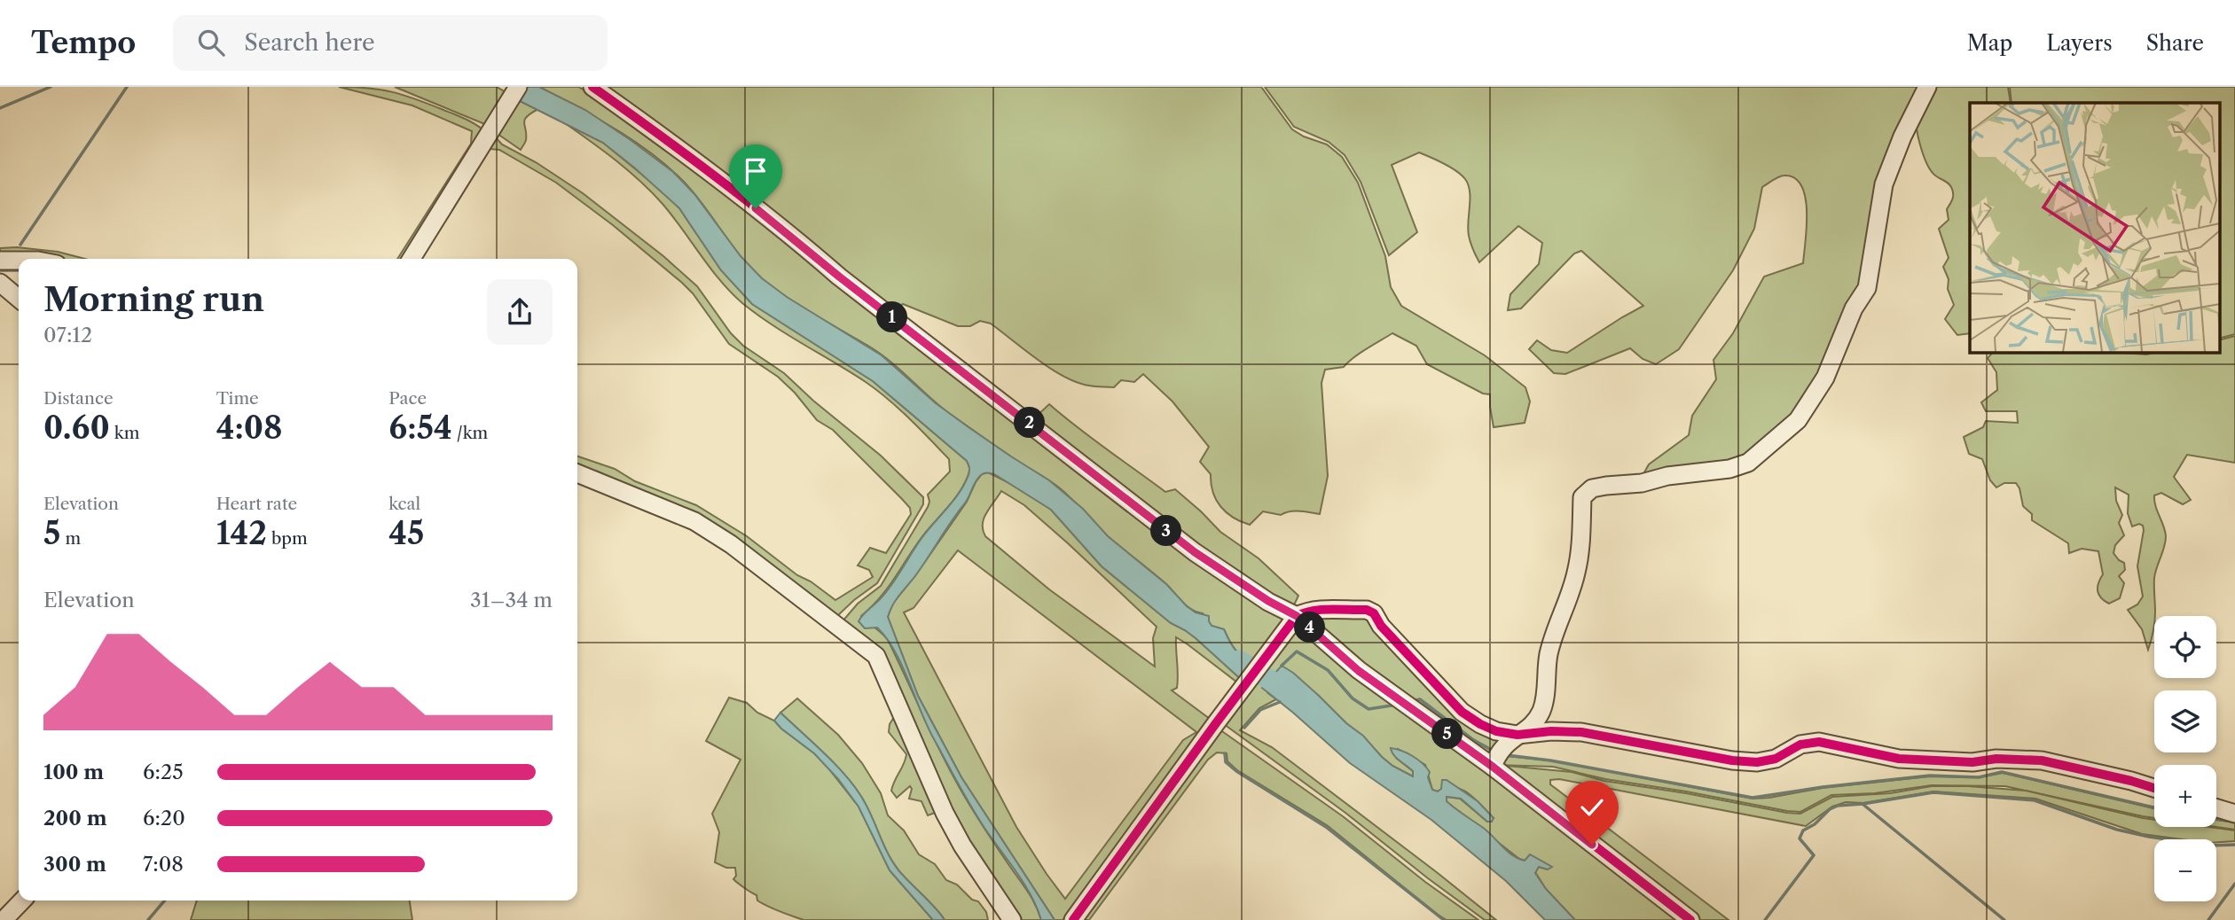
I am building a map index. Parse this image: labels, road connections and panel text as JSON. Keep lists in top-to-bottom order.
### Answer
{
  "page": {
    "header": "Tempo",
    "search": "Search here",
    "nav": ["Map", "Layers", "Share"],
    "heading": ["Morning run", "07:12"],
    "pins": [
      "1",
      "2",
      "3",
      "4",
      "5"
    ],
    "stats": [
      ["Distance", "0.60 km"],
      ["Time", "4:08"],
      ["Pace", "6:54 /km"],
      ["Elevation", "5 m"],
      ["Heart rate", "142 bpm"],
      ["kcal", "45"]
    ],
    "chart": ["Elevation", "31–34 m"],
    "map_buttons": ["+", "−"],
    "list": [
      {
        "name": "100 m",
        "note": "6:25"
      },
      {
        "name": "200 m",
        "note": "6:20"
      },
      {
        "name": "300 m",
        "note": "7:08"
      }
    ]
  }
}
